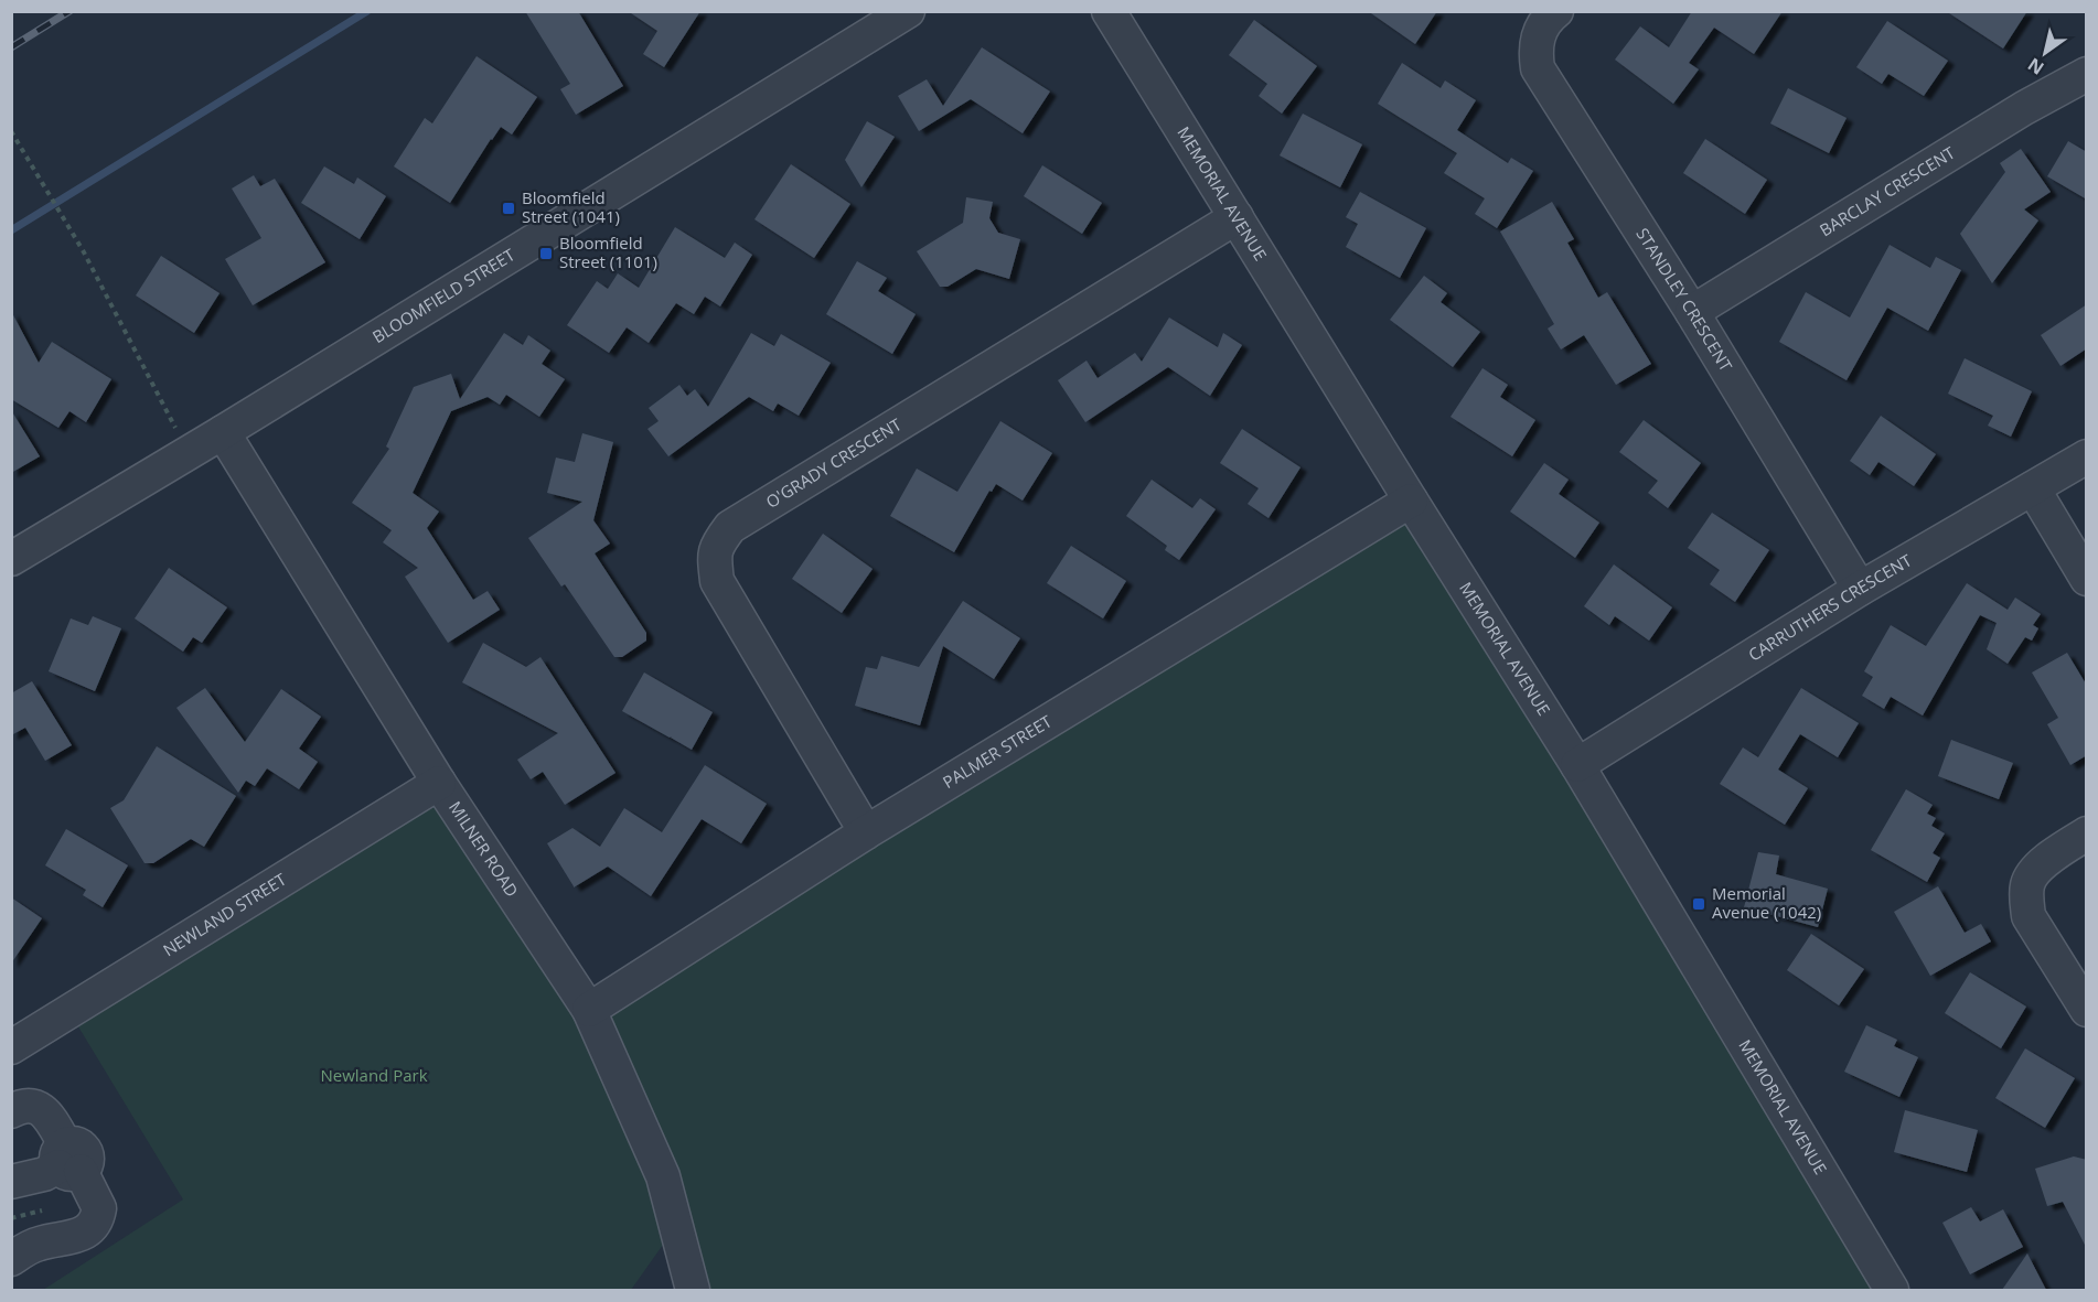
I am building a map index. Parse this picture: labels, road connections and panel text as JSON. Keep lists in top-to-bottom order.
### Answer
{
  "streets": {
    "street": [
      "BARCLAY CRESCENT",
      "MEMORIAL AVENUE",
      "BLOOMFIELD STREET",
      "STANDLEY CRESCENT",
      "O'GRADY CRESCENT",
      "CARRUTHERS CRESCENT",
      "PALMER STREET",
      "MILNER ROAD",
      "NEWLAND STREET"
    ]
  },
  "crossings": [
    ["BARCLAY CRESCENT", "STANDLEY CRESCENT"],
    ["MEMORIAL AVENUE", "O'GRADY CRESCENT"],
    ["MEMORIAL AVENUE", "CARRUTHERS CRESCENT"],
    ["MEMORIAL AVENUE", "PALMER STREET"],
    ["BLOOMFIELD STREET", "MILNER ROAD"],
    ["STANDLEY CRESCENT", "CARRUTHERS CRESCENT"],
    ["O'GRADY CRESCENT", "PALMER STREET"],
    ["PALMER STREET", "MILNER ROAD"],
    ["MILNER ROAD", "NEWLAND STREET"]
  ],
  "parks": ["Newland Park"],
  "places": {
    "transit": ["Bloomfield Street (1041)", "Bloomfield Street (1101)", "Memorial Avenue (1042)"]
  },
  "north": "bottom left"
}
